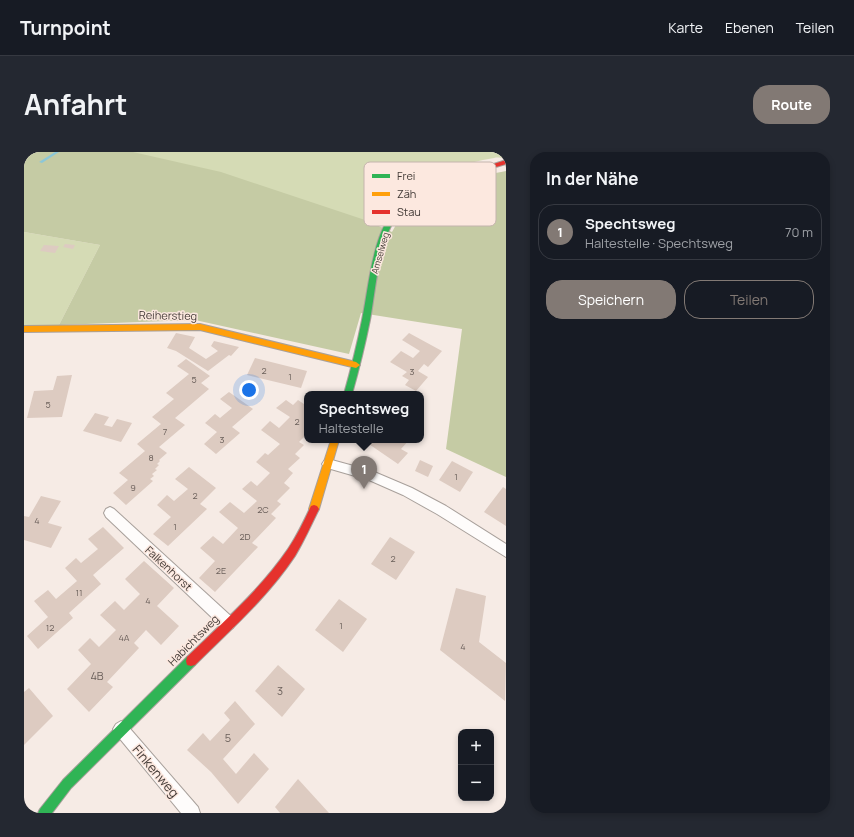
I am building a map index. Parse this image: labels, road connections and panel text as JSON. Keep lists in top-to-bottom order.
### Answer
{
  "streets": {
    "street": [
      "Amselweg",
      "Reiherstieg",
      "Falkenhorst",
      "Habichtsweg",
      "Finkenweg"
    ]
  },
  "crossings": [
    ["Amselweg", "Reiherstieg"],
    ["Falkenhorst", "Habichtsweg"],
    ["Habichtsweg", "Finkenweg"]
  ],
  "house_numbers": [
    "2",
    "3",
    "1",
    "5",
    "5",
    "2",
    "7",
    "3",
    "8",
    "1",
    "9",
    "2",
    "2C",
    "4",
    "1",
    "2D",
    "2",
    "2E",
    "11",
    "4",
    "1",
    "12",
    "4A",
    "4",
    "4B",
    "3",
    "5"
  ],
  "legend": ["Frei", "Zäh", "Stau"],
  "page": {
    "header": "Turnpoint",
    "nav": ["Karte", "Ebenen", "Teilen"],
    "title": "Anfahrt",
    "buttons": [
      "Route",
      ["Speichern", "Teilen"]
    ],
    "heading": "In der Nähe",
    "list": [
      {
        "mark": "1",
        "name": "Spechtsweg",
        "note": "Haltestelle · Spechtsweg",
        "value": "70 m"
      }
    ],
    "popup": ["Spechtsweg", "Haltestelle"],
    "pins": "1",
    "map_buttons": ["+", "−"]
  }
}
